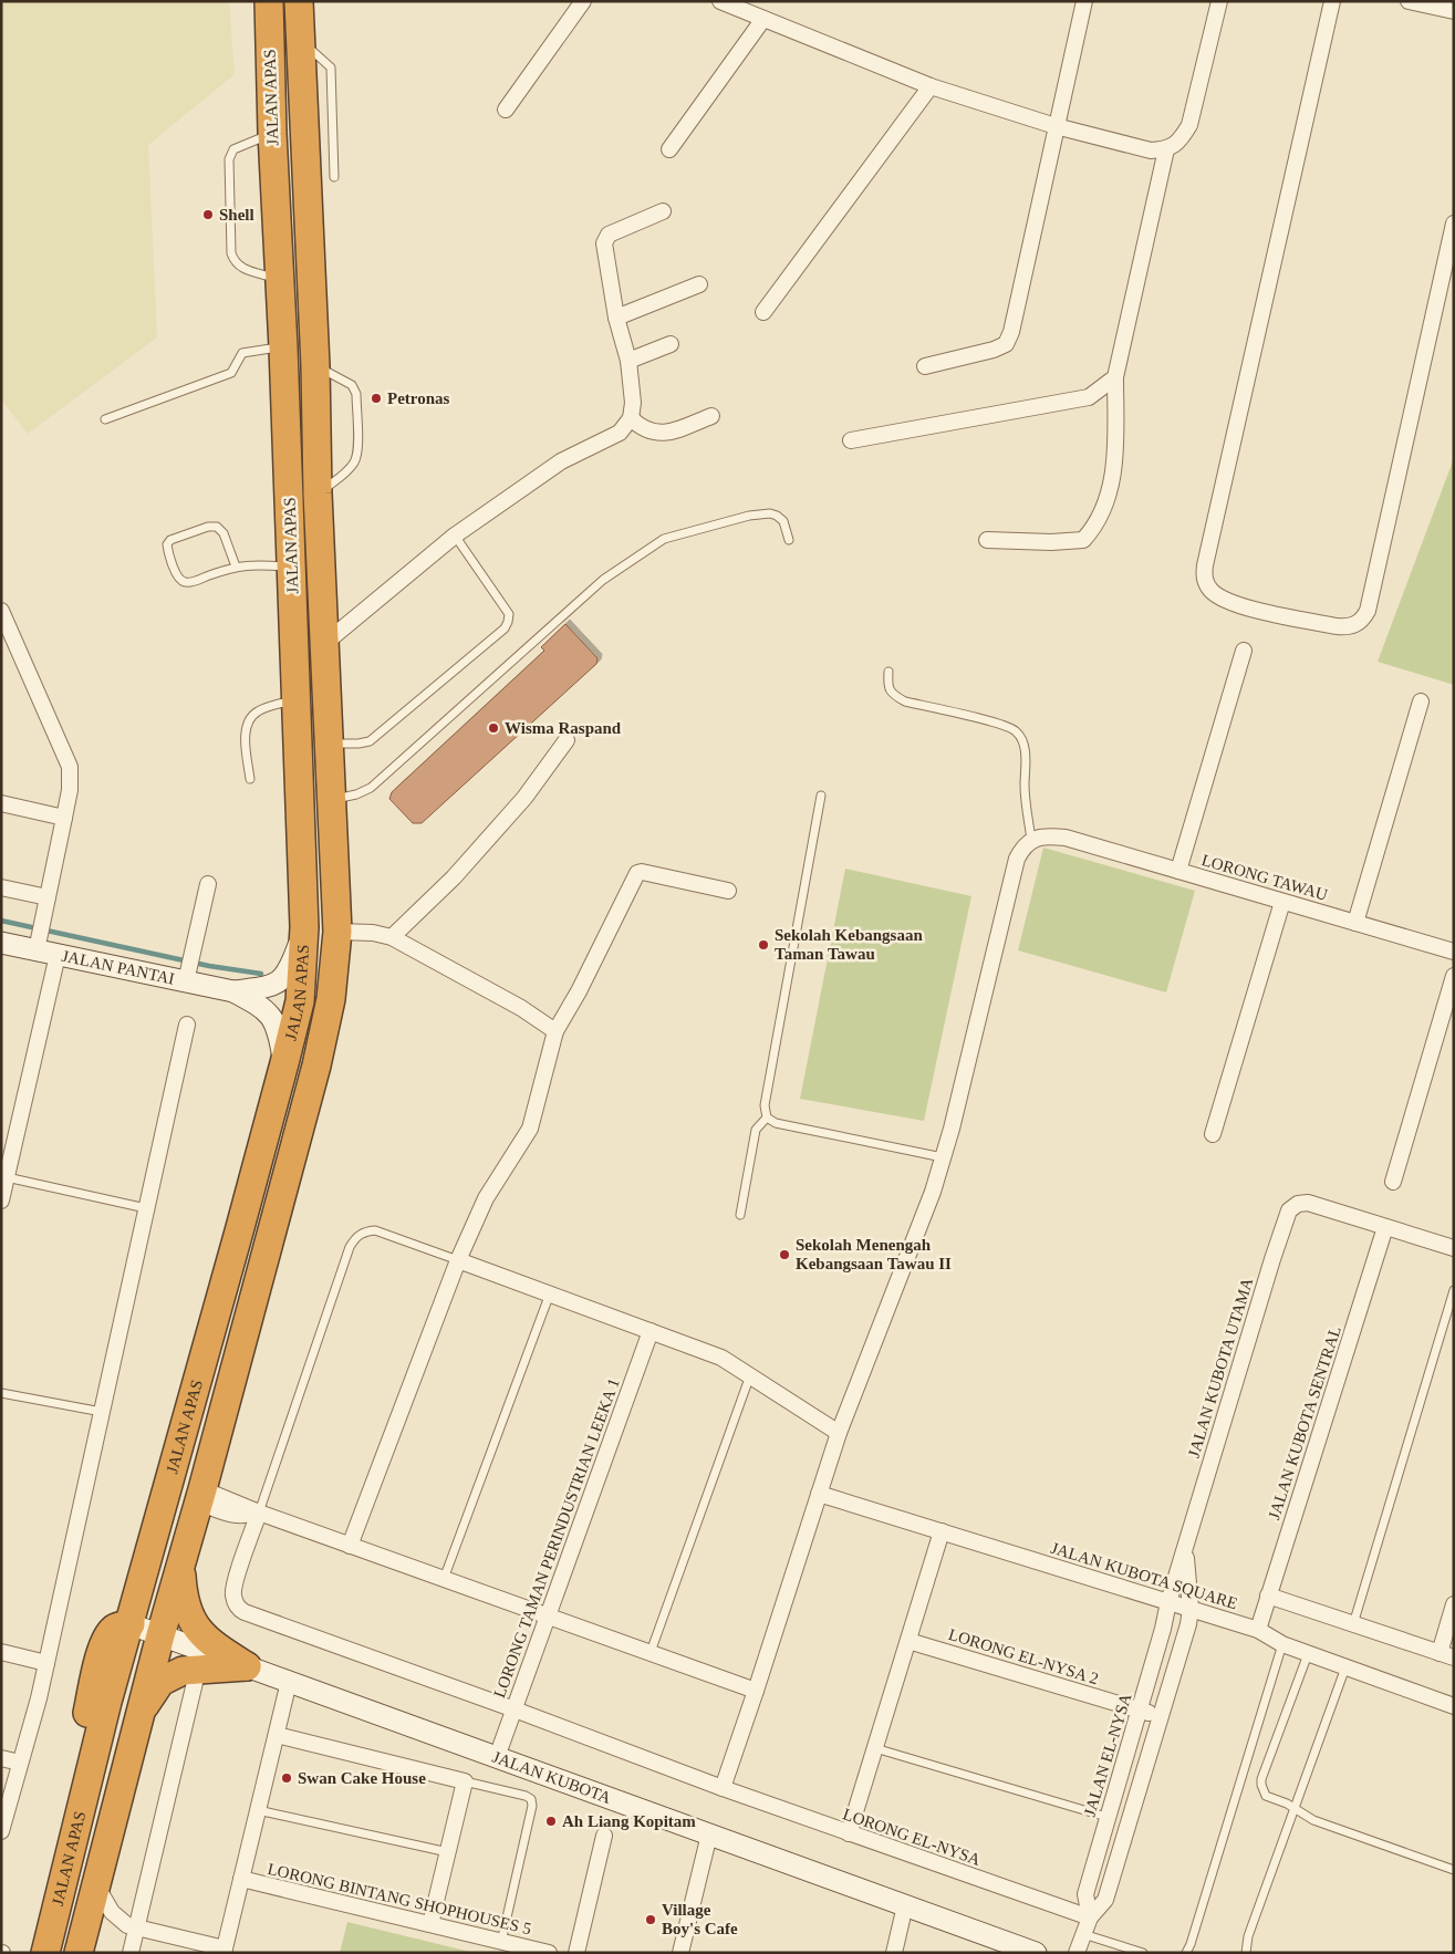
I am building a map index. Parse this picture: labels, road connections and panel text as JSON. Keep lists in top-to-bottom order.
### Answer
{
  "streets": {
    "highway": ["JALAN APAS"],
    "street": [
      "LORONG TAWAU",
      "JALAN PANTAI",
      "JALAN KUBOTA UTAMA",
      "JALAN KUBOTA SENTRAL",
      "LORONG TAMAN PERINDUSTRIAN LEEKA 1",
      "JALAN KUBOTA SQUARE",
      "LORONG EL-NYSA 2",
      "JALAN EL-NYSA",
      "JALAN KUBOTA",
      "LORONG EL-NYSA",
      "LORONG BINTANG SHOPHOUSES 5"
    ]
  },
  "crossings": [
    ["JALAN APAS", "JALAN KUBOTA"],
    ["JALAN KUBOTA UTAMA", "JALAN KUBOTA SENTRAL"],
    ["JALAN KUBOTA UTAMA", "JALAN KUBOTA SQUARE"],
    ["JALAN KUBOTA UTAMA", "JALAN EL-NYSA"],
    ["JALAN KUBOTA SENTRAL", "JALAN KUBOTA SQUARE"],
    ["LORONG TAMAN PERINDUSTRIAN LEEKA 1", "JALAN KUBOTA"],
    ["LORONG TAMAN PERINDUSTRIAN LEEKA 1", "LORONG EL-NYSA"],
    ["JALAN KUBOTA SQUARE", "JALAN EL-NYSA"],
    ["LORONG EL-NYSA 2", "JALAN EL-NYSA"],
    ["JALAN EL-NYSA", "LORONG EL-NYSA"]
  ],
  "places": [
    "Shell",
    "Petronas",
    "Wisma Raspand",
    "Sekolah Kebangsaan Taman Tawau",
    "Sekolah Menengah Kebangsaan Tawau II",
    "Swan Cake House",
    "Ah Liang Kopitam",
    "Village Boy's Cafe"
  ]
}
